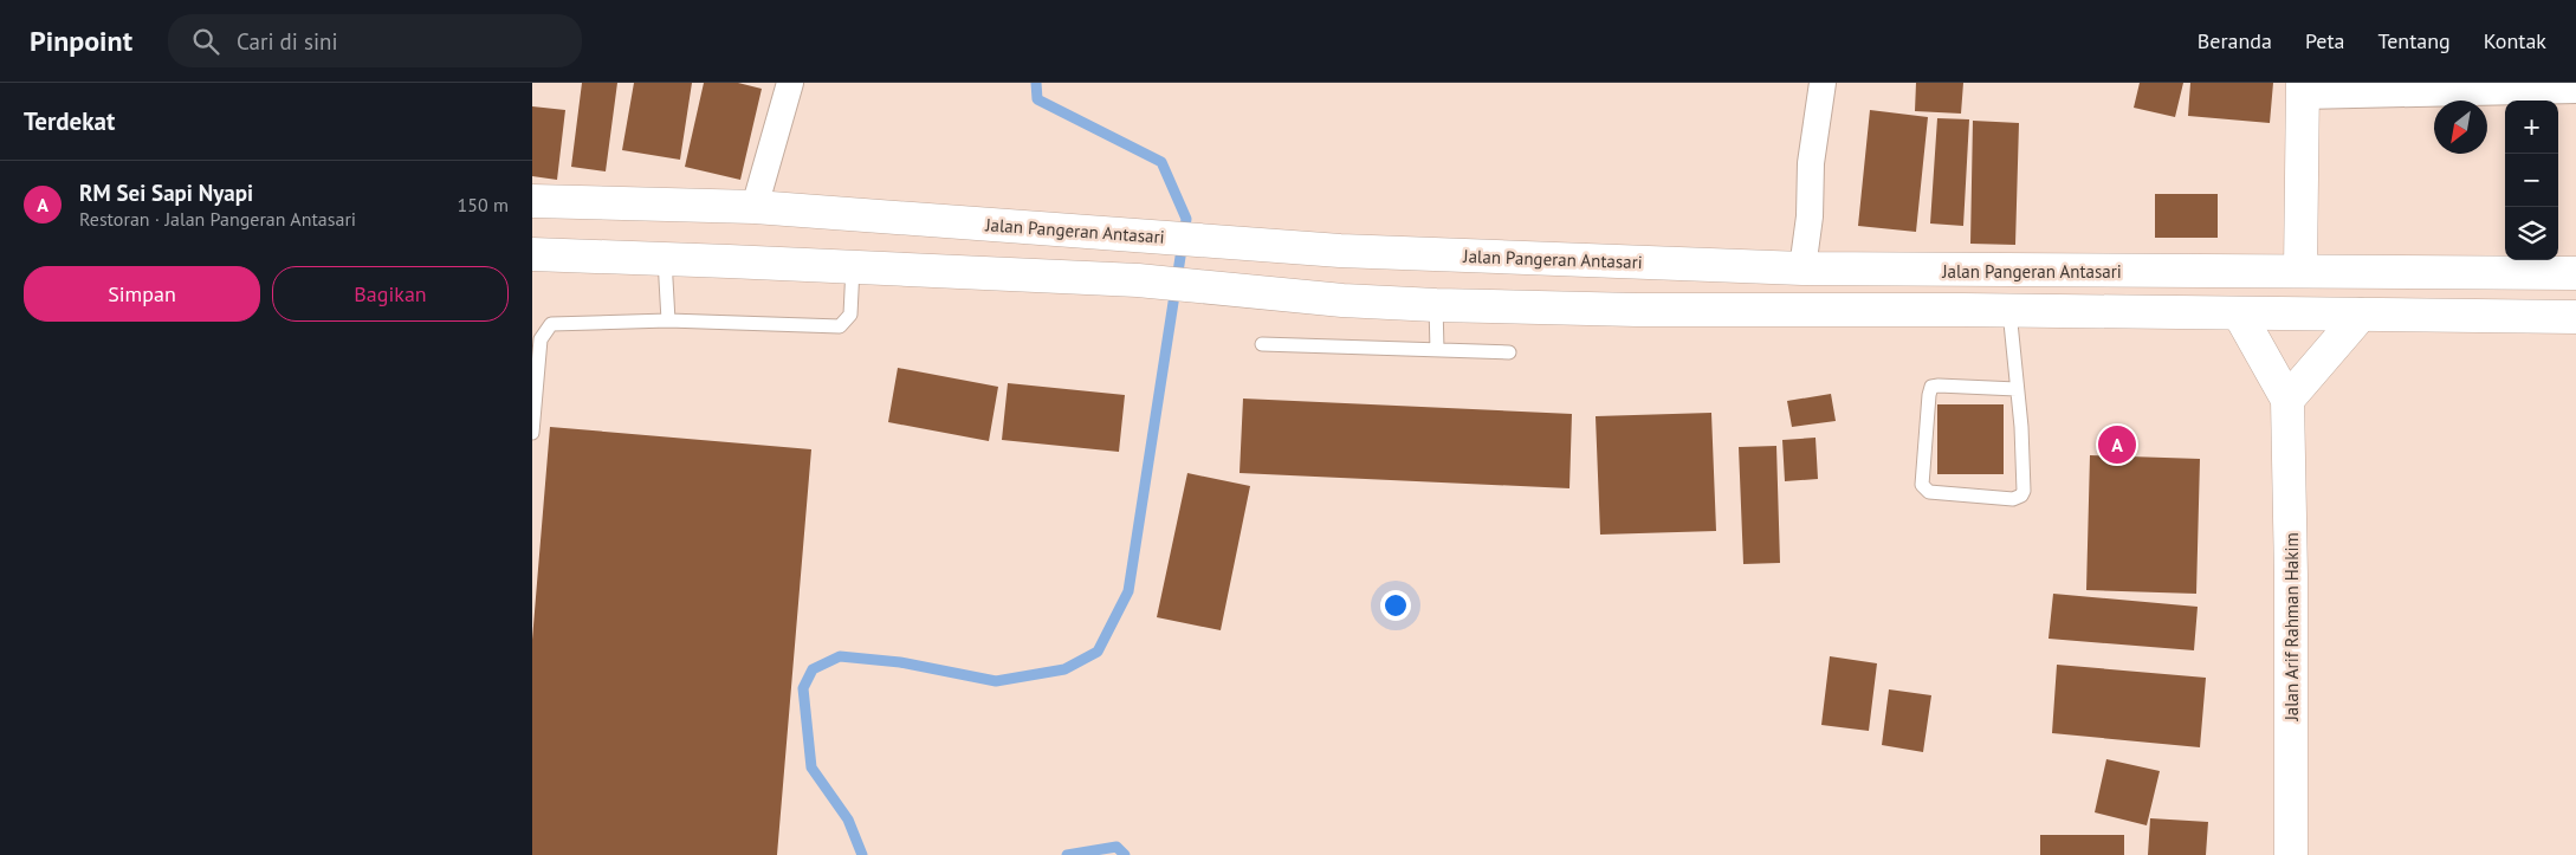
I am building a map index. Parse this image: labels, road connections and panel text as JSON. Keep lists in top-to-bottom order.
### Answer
{
  "streets": {
    "main road": ["Jalan Pangeran Antasari", "Jalan Arif Rahman Hakim"]
  },
  "north": "bottom left",
  "page": {
    "header": "Pinpoint",
    "search": "Cari di sini",
    "nav": [
      "Beranda",
      "Peta",
      "Tentang",
      "Kontak"
    ],
    "heading": "Terdekat",
    "map_buttons": ["+", "−"],
    "list": [
      {
        "mark": "A",
        "name": "RM Sei Sapi Nyapi",
        "note": "Restoran · Jalan Pangeran Antasari",
        "value": "150 m"
      }
    ],
    "buttons": ["Simpan", "Bagikan"],
    "pins": "A"
  }
}
